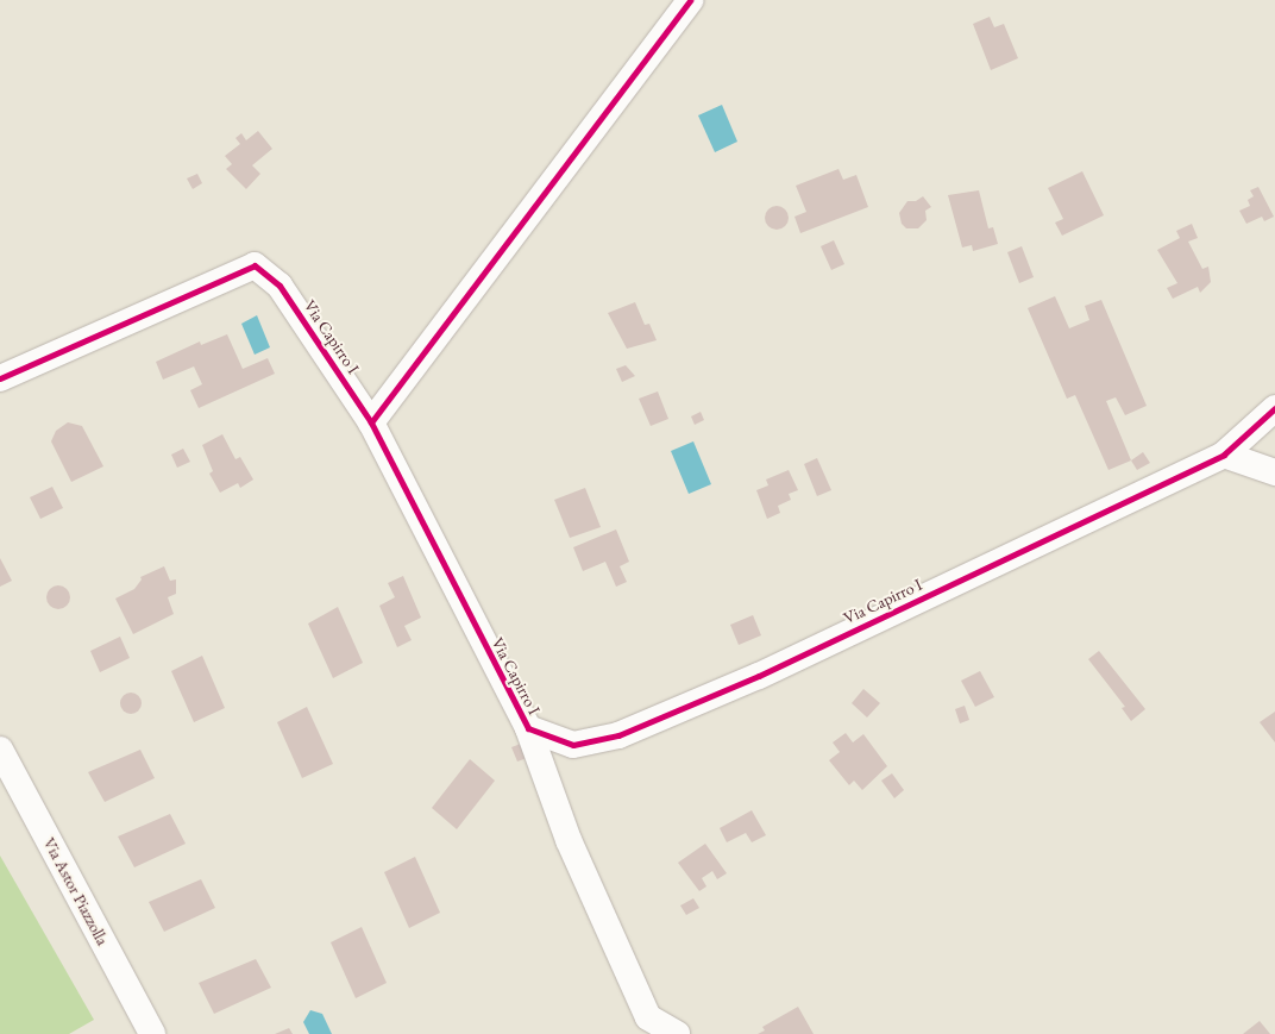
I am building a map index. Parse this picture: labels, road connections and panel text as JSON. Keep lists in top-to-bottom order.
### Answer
{
  "streets": {
    "street": ["Via Capirro I", "Via Astor Piazzolla"]
  }
}
